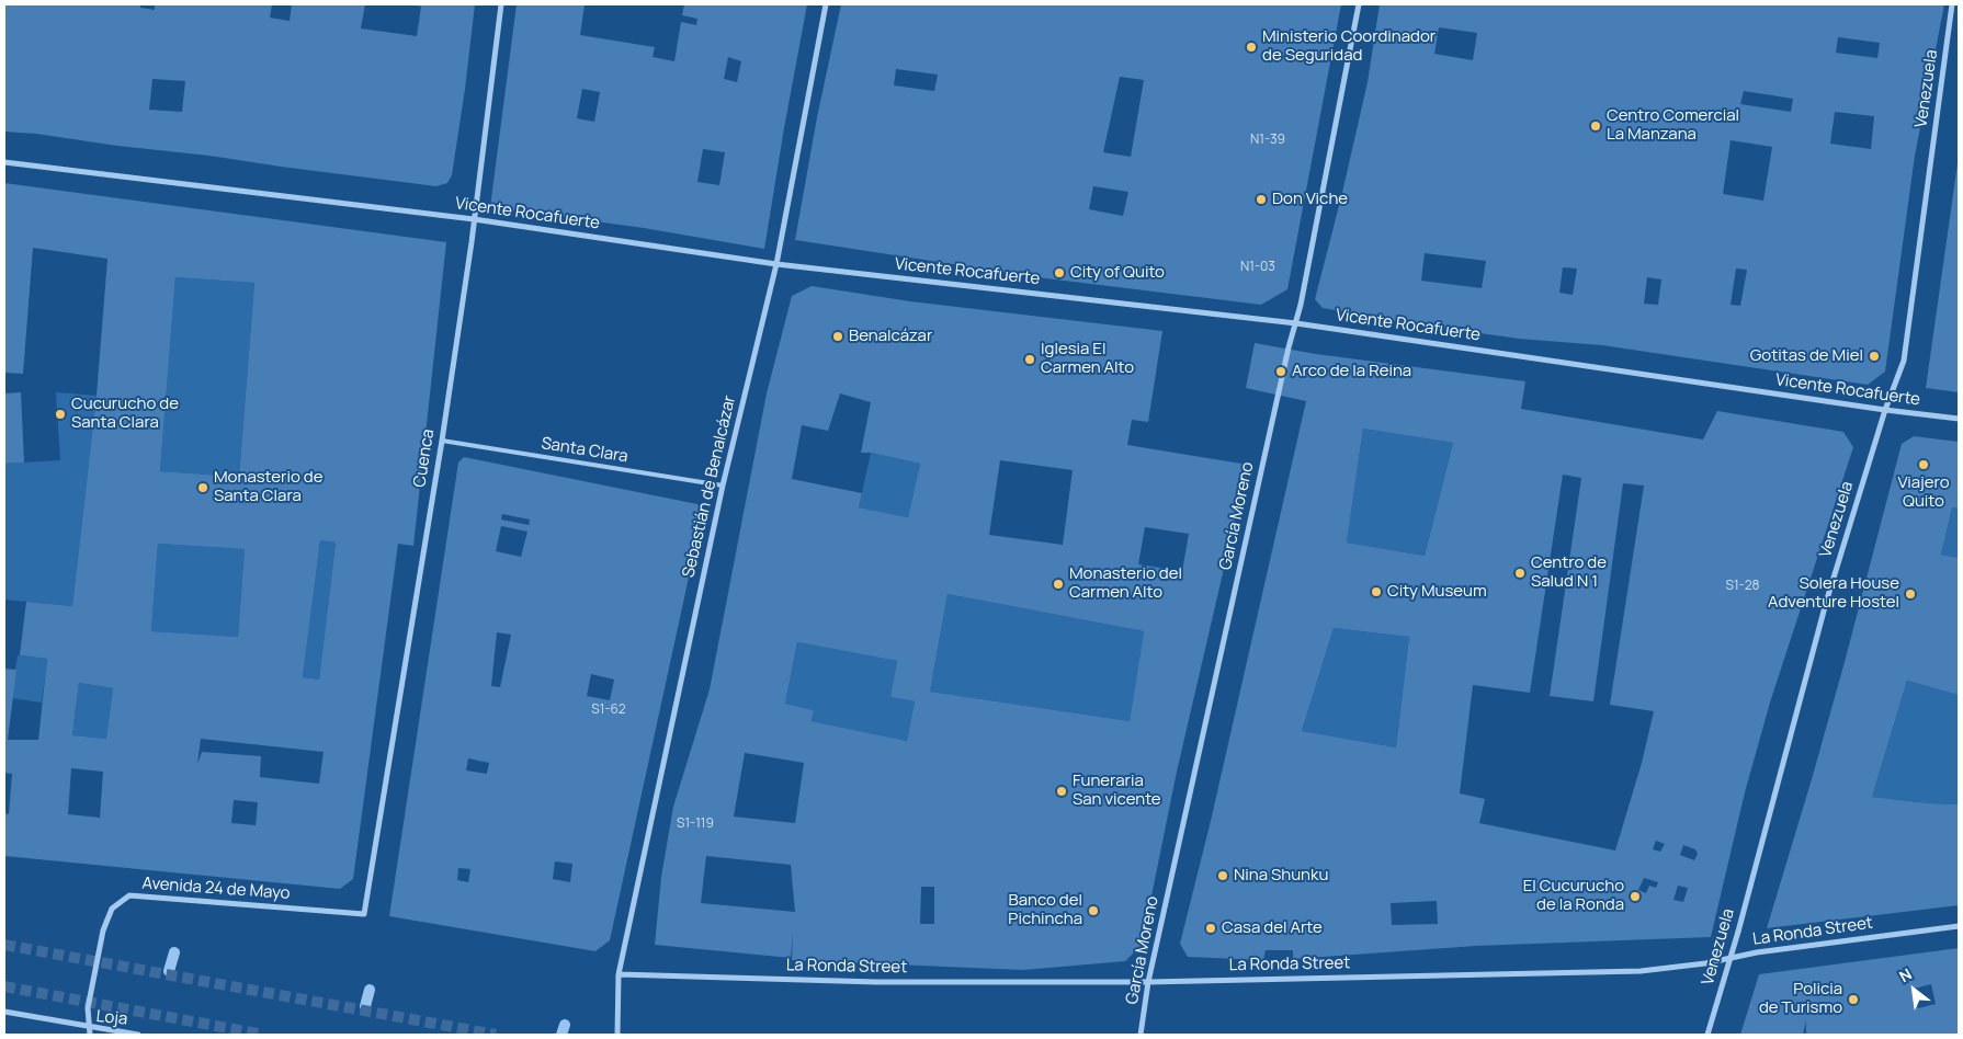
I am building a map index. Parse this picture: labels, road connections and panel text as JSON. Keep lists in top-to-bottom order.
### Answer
{
  "streets": {
    "street": [
      "Venezuela",
      "Vicente Rocafuerte",
      "Cuenca",
      "Sebastián de Benalcázar",
      "García Moreno",
      "Avenida 24 de Mayo",
      "La Ronda Street",
      "Loja"
    ],
    "lane": ["Santa Clara"]
  },
  "crossings": [
    ["Venezuela", "Vicente Rocafuerte"],
    ["Vicente Rocafuerte", "Cuenca"],
    ["Vicente Rocafuerte", "Sebastián de Benalcázar"],
    ["Vicente Rocafuerte", "García Moreno"],
    ["Santa Clara", "Cuenca"],
    ["Santa Clara", "Sebastián de Benalcázar"],
    ["Cuenca", "Avenida 24 de Mayo"],
    ["Sebastián de Benalcázar", "La Ronda Street"],
    ["García Moreno", "La Ronda Street"],
    ["Avenida 24 de Mayo", "Loja"]
  ],
  "places": [
    "Ministerio Coordinador de Seguridad",
    "Centro Comercial La Manzana",
    "Don Viche",
    "City of Quito",
    "Benalcázar",
    "Gotitas de Miel",
    "Iglesia El Carmen Alto",
    "Arco de la Reina",
    "Cucurucho de Santa Clara",
    "Viajero Quito",
    "Monasterio de Santa Clara",
    "Centro de Salud N 1",
    "Monasterio del Carmen Alto",
    "City Museum",
    "Solera House Adventure Hostel",
    "Funeraria San vicente",
    "Nina Shunku",
    "El Cucurucho de la Ronda",
    "Banco del Pichincha",
    "Casa del Arte",
    "Policia de Turismo"
  ],
  "house_numbers": [
    "N1-39",
    "N1-03",
    "S1-28",
    "S1-62",
    "S1-119"
  ],
  "north": "top left"
}
